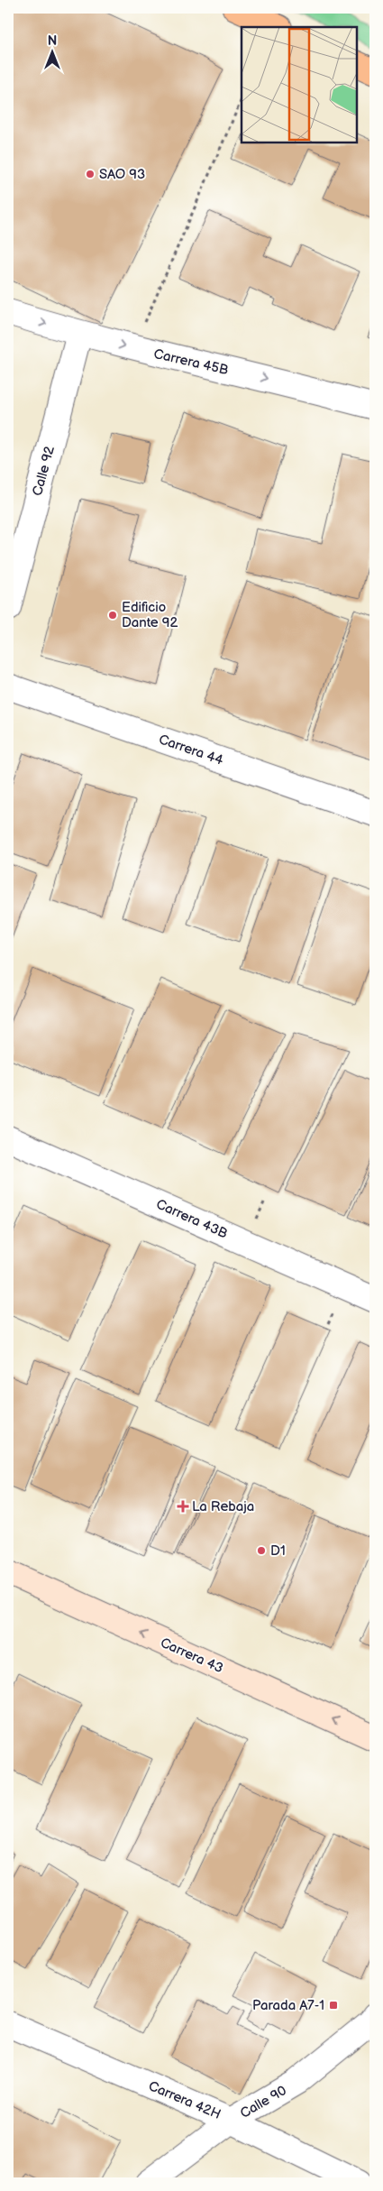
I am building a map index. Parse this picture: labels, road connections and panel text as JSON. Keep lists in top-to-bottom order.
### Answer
{
  "streets": {
    "street": [
      "Carrera 45B",
      "Calle 92",
      "Carrera 44",
      "Carrera 43B",
      "Carrera 43",
      "Carrera 42H",
      "Calle 90"
    ]
  },
  "crossings": [
    ["Carrera 45B", "Calle 92"],
    ["Carrera 42H", "Calle 90"]
  ],
  "one_way": ["Carrera 45B", "Carrera 43"],
  "places": {
    "other": ["SAO 93", "Edificio Dante 92", "D1"],
    "health": ["La Rebaja"],
    "transit": ["Parada A7-1"]
  },
  "north": "top"
}
